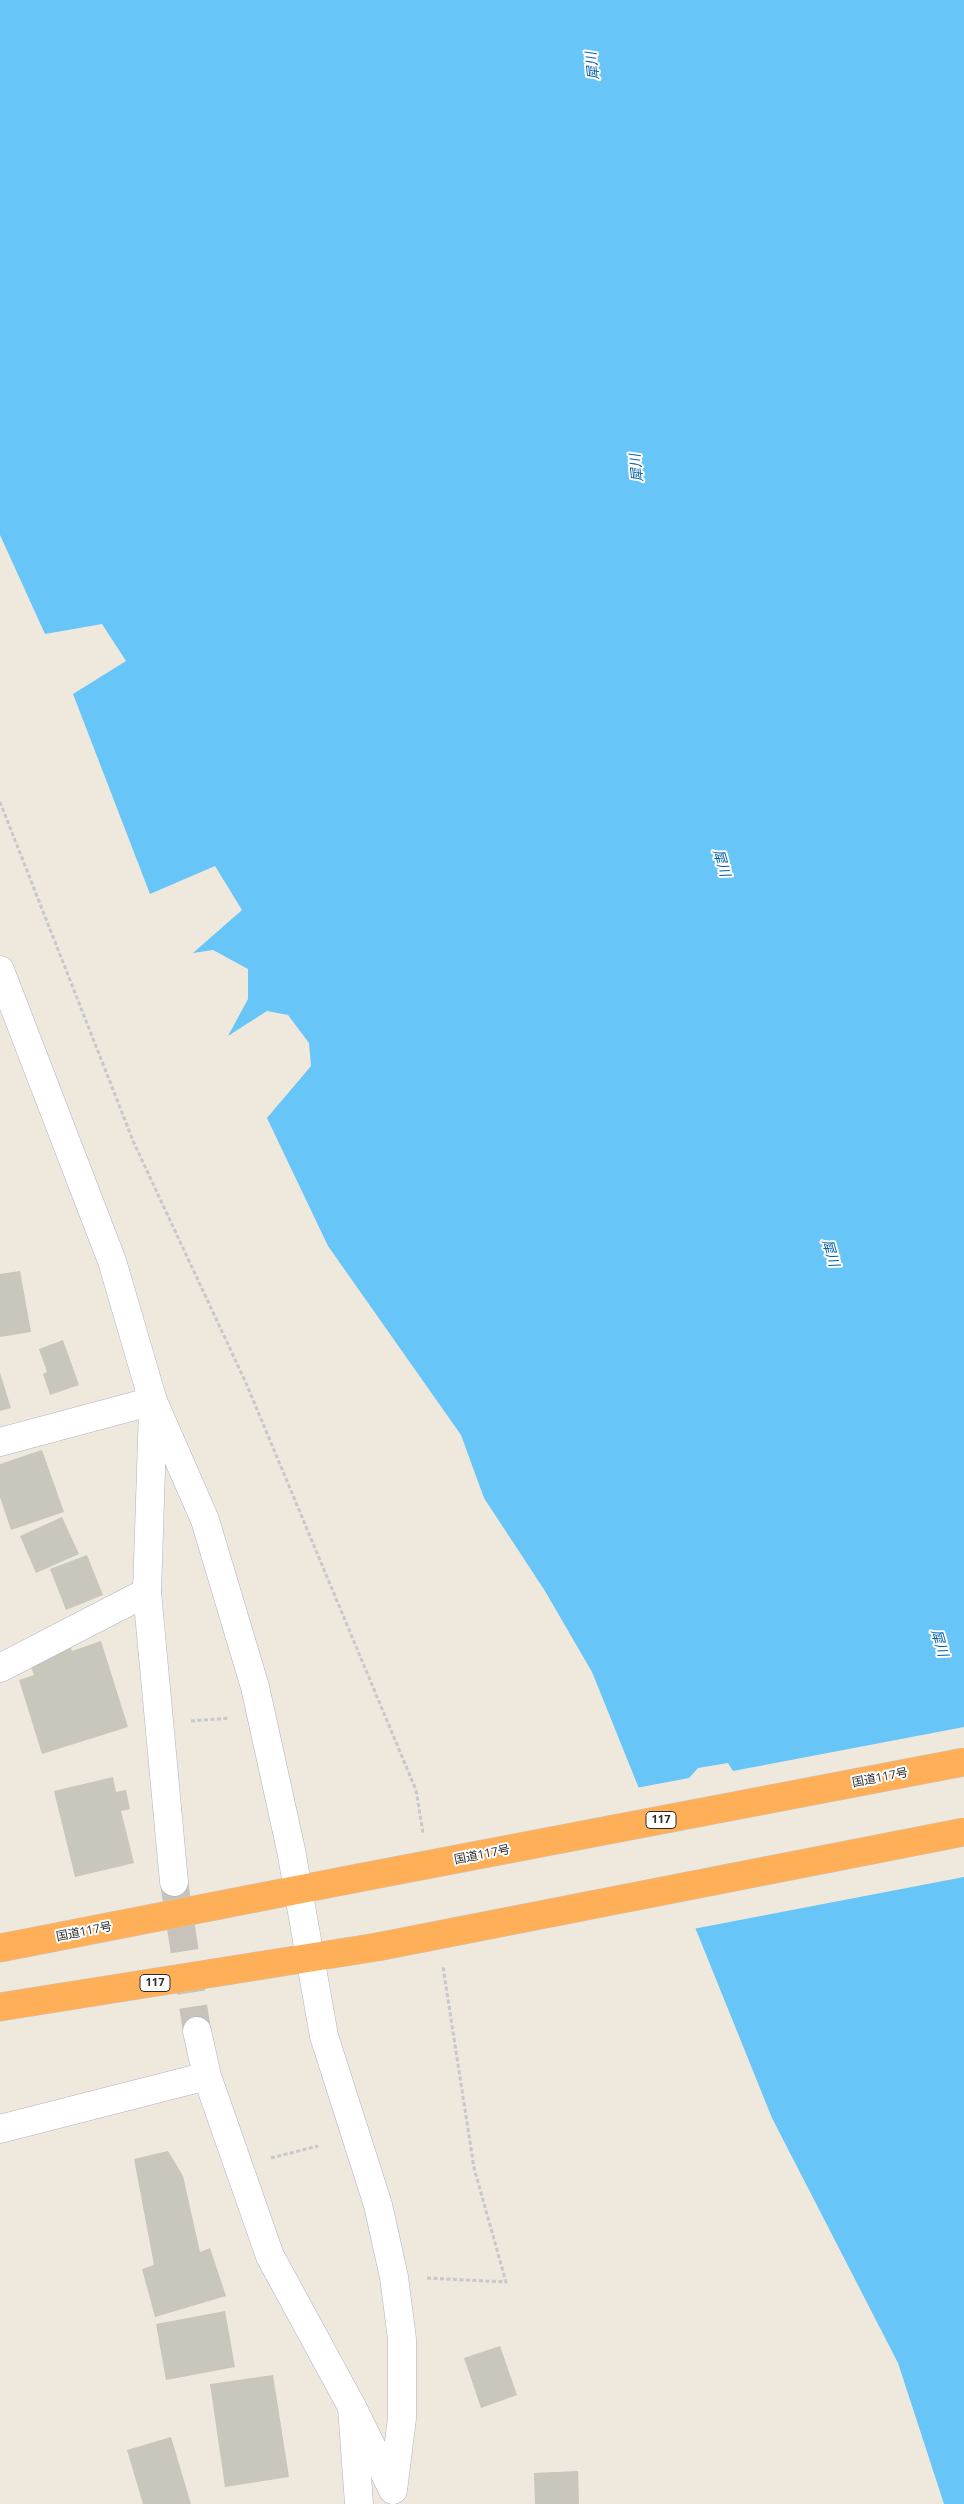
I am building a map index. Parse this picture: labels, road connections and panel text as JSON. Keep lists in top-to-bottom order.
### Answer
{
  "streets": {
    "highway": ["国道117号", "117"]
  },
  "water": ["犀川"]
}
